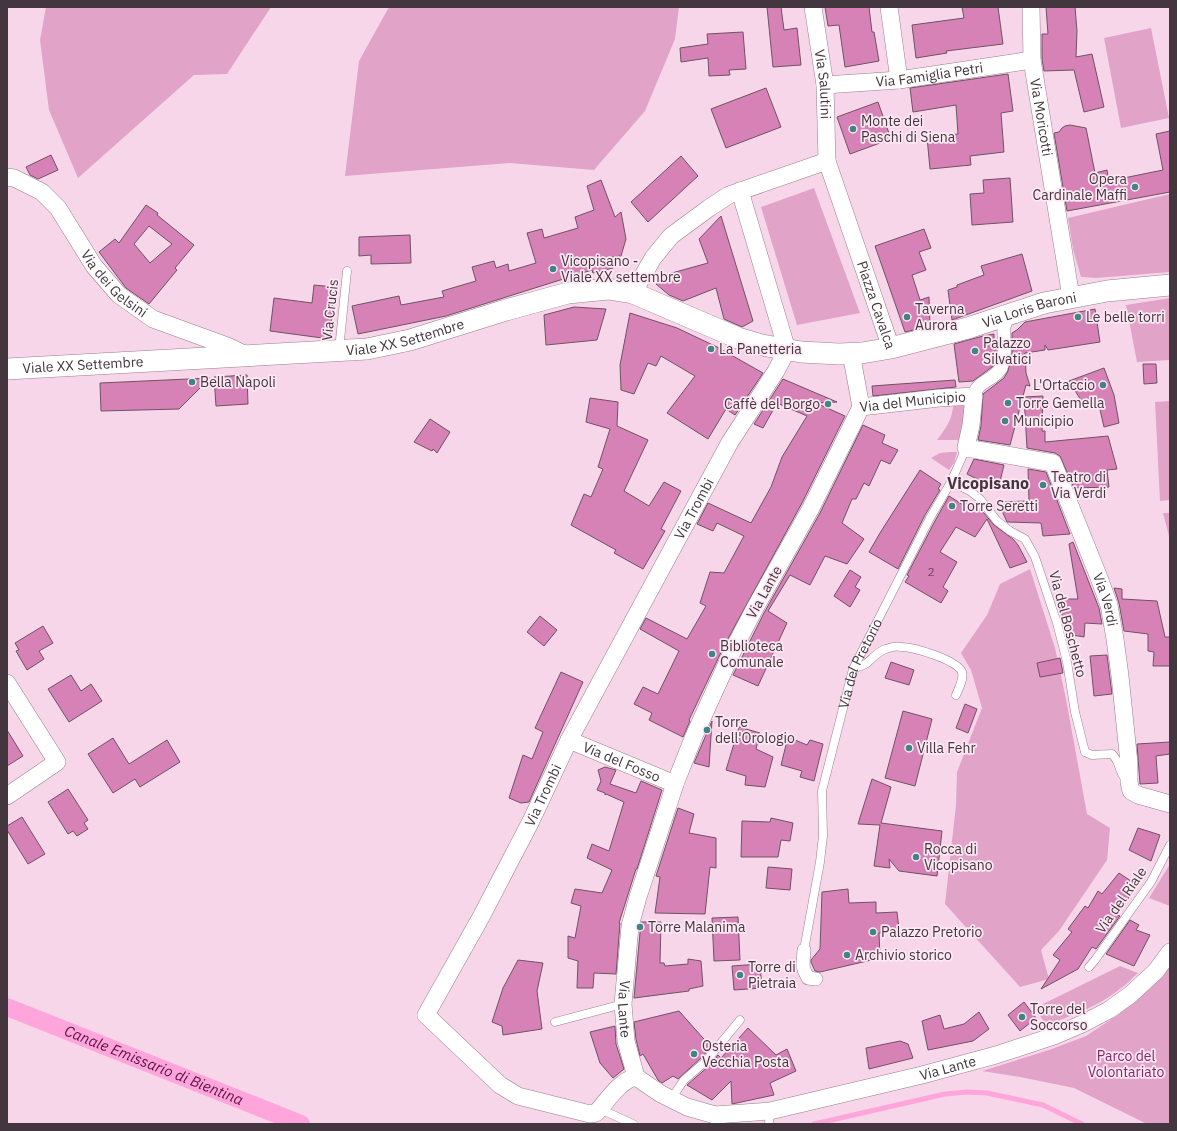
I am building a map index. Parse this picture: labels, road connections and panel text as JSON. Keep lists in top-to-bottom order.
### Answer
{
  "streets": {
    "street": [
      "Via Famiglia Petri",
      "Via Salutini",
      "Via Moricotti",
      "Via dei Gelsini",
      "Piazza Cavalca",
      "Via Loris Baroni",
      "Viale XX Settembre",
      "Via del Municipio",
      "Via Trombi",
      "Via Lante",
      "Via Verdi",
      "Via del Pretorio",
      "Via del Fosso"
    ],
    "lane": ["Via Crucis", "Via del Boschetto", "Via del Riale"]
  },
  "crossings": [
    ["Via Famiglia Petri", "Via Salutini"],
    ["Via Famiglia Petri", "Via Moricotti"],
    ["Via Salutini", "Piazza Cavalca"],
    ["Via Moricotti", "Via Loris Baroni"],
    ["Via dei Gelsini", "Viale XX Settembre"],
    ["Piazza Cavalca", "Via Loris Baroni"],
    ["Piazza Cavalca", "Viale XX Settembre"],
    ["Piazza Cavalca", "Via del Municipio"],
    ["Piazza Cavalca", "Via Trombi"],
    ["Via Crucis", "Viale XX Settembre"],
    ["Via Loris Baroni", "Via del Municipio"],
    ["Viale XX Settembre", "Via Trombi"],
    ["Via del Municipio", "Via Lante"],
    ["Via del Municipio", "Via del Pretorio"],
    ["Via Trombi", "Via del Fosso"],
    ["Via Lante", "Via del Fosso"],
    ["Via Verdi", "Via del Boschetto"],
    ["Via Verdi", "Via del Pretorio"],
    ["Via del Boschetto", "Via del Pretorio"]
  ],
  "districts": ["Vicopisano"],
  "water": ["Canale Emissario di Bientina"],
  "parks": ["Parco del Volontariato"],
  "places": [
    "Monte dei Paschi di Siena",
    "Opera Cardinale Maffi",
    "Vicopisano - Viale XX settembre",
    "Taverna Aurora",
    "Le belle torri",
    "La Panetteria",
    "Palazzo Silvatici",
    "Bella Napoli",
    "L'Ortaccio",
    "Torre Gemella",
    "Caffè del Borgo",
    "Municipio",
    "Teatro di Via Verdi",
    "Torre Seretti",
    "Biblioteca Comunale",
    "Torre dell'Orologio",
    "Villa Fehr",
    "Rocca di Vicopisano",
    "Torre Malanima",
    "Palazzo Pretorio",
    "Archivio storico",
    "Torre di Pietraia",
    "Torre del Soccorso",
    "Osteria Vecchia Posta"
  ],
  "house_numbers": ["2"]
}
